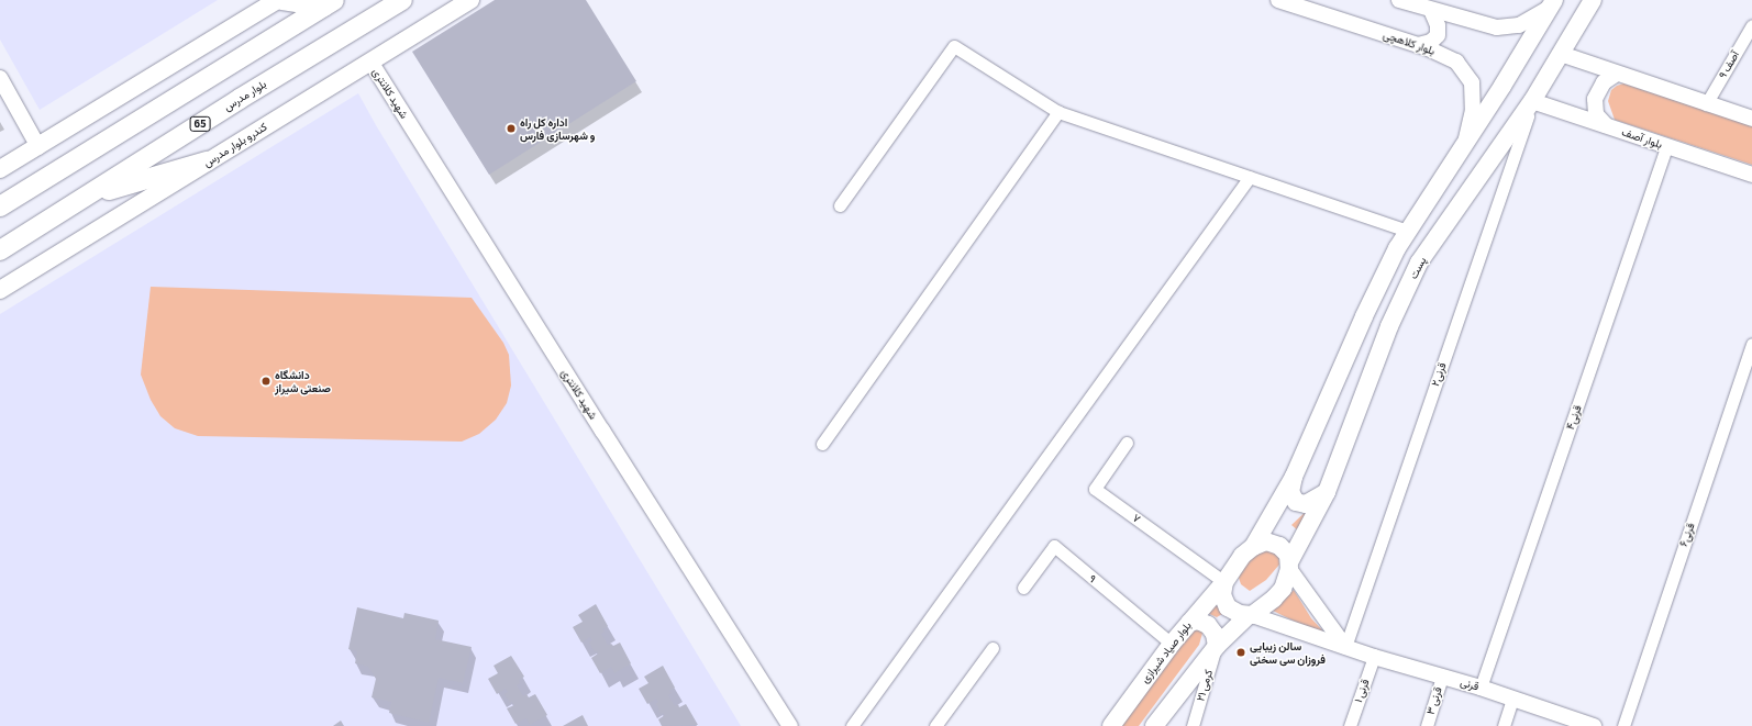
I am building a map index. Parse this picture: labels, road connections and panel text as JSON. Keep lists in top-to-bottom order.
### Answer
{
  "streets": {
    "main road": [
      "بلوار مدرس",
      "65",
      "کندرو بلوار مدرس",
      "پست",
      "بلوار صیاد شیرازی"
    ],
    "street": [
      "بلوار کلاهچی",
      "۹ آصف",
      "شهید کلانتری",
      "بلوار آصف",
      "قرنی۲",
      "قرنی۴",
      "۷",
      "قرنی۶",
      "۹",
      "قرنی",
      "کرمی ۲۱",
      "قرنی ۱",
      "قرنی ۳"
    ]
  },
  "crossings": [
    ["شهید کلانتری", "کندرو بلوار مدرس"],
    ["بلوار آصف", "پست"],
    ["بلوار آصف", "قرنی۲"],
    ["بلوار آصف", "قرنی۴"],
    ["پست", "قرنی۲"],
    ["پست", "۷"],
    ["پست", "بلوار صیاد شیرازی"],
    ["پست", "قرنی"],
    ["قرنی۲", "قرنی"],
    ["قرنی۴", "قرنی"],
    ["۷", "بلوار صیاد شیرازی"],
    ["۷", "قرنی"],
    ["۹", "بلوار صیاد شیرازی"],
    ["بلوار صیاد شیرازی", "قرنی"],
    ["قرنی", "قرنی ۱"],
    ["قرنی", "قرنی ۳"]
  ],
  "places": ["اداره کل راه و شهرسازی فارس", "دانشگاه صنعتی شیراز", "سالن زیبایی فروزان سی سختی"]
}
